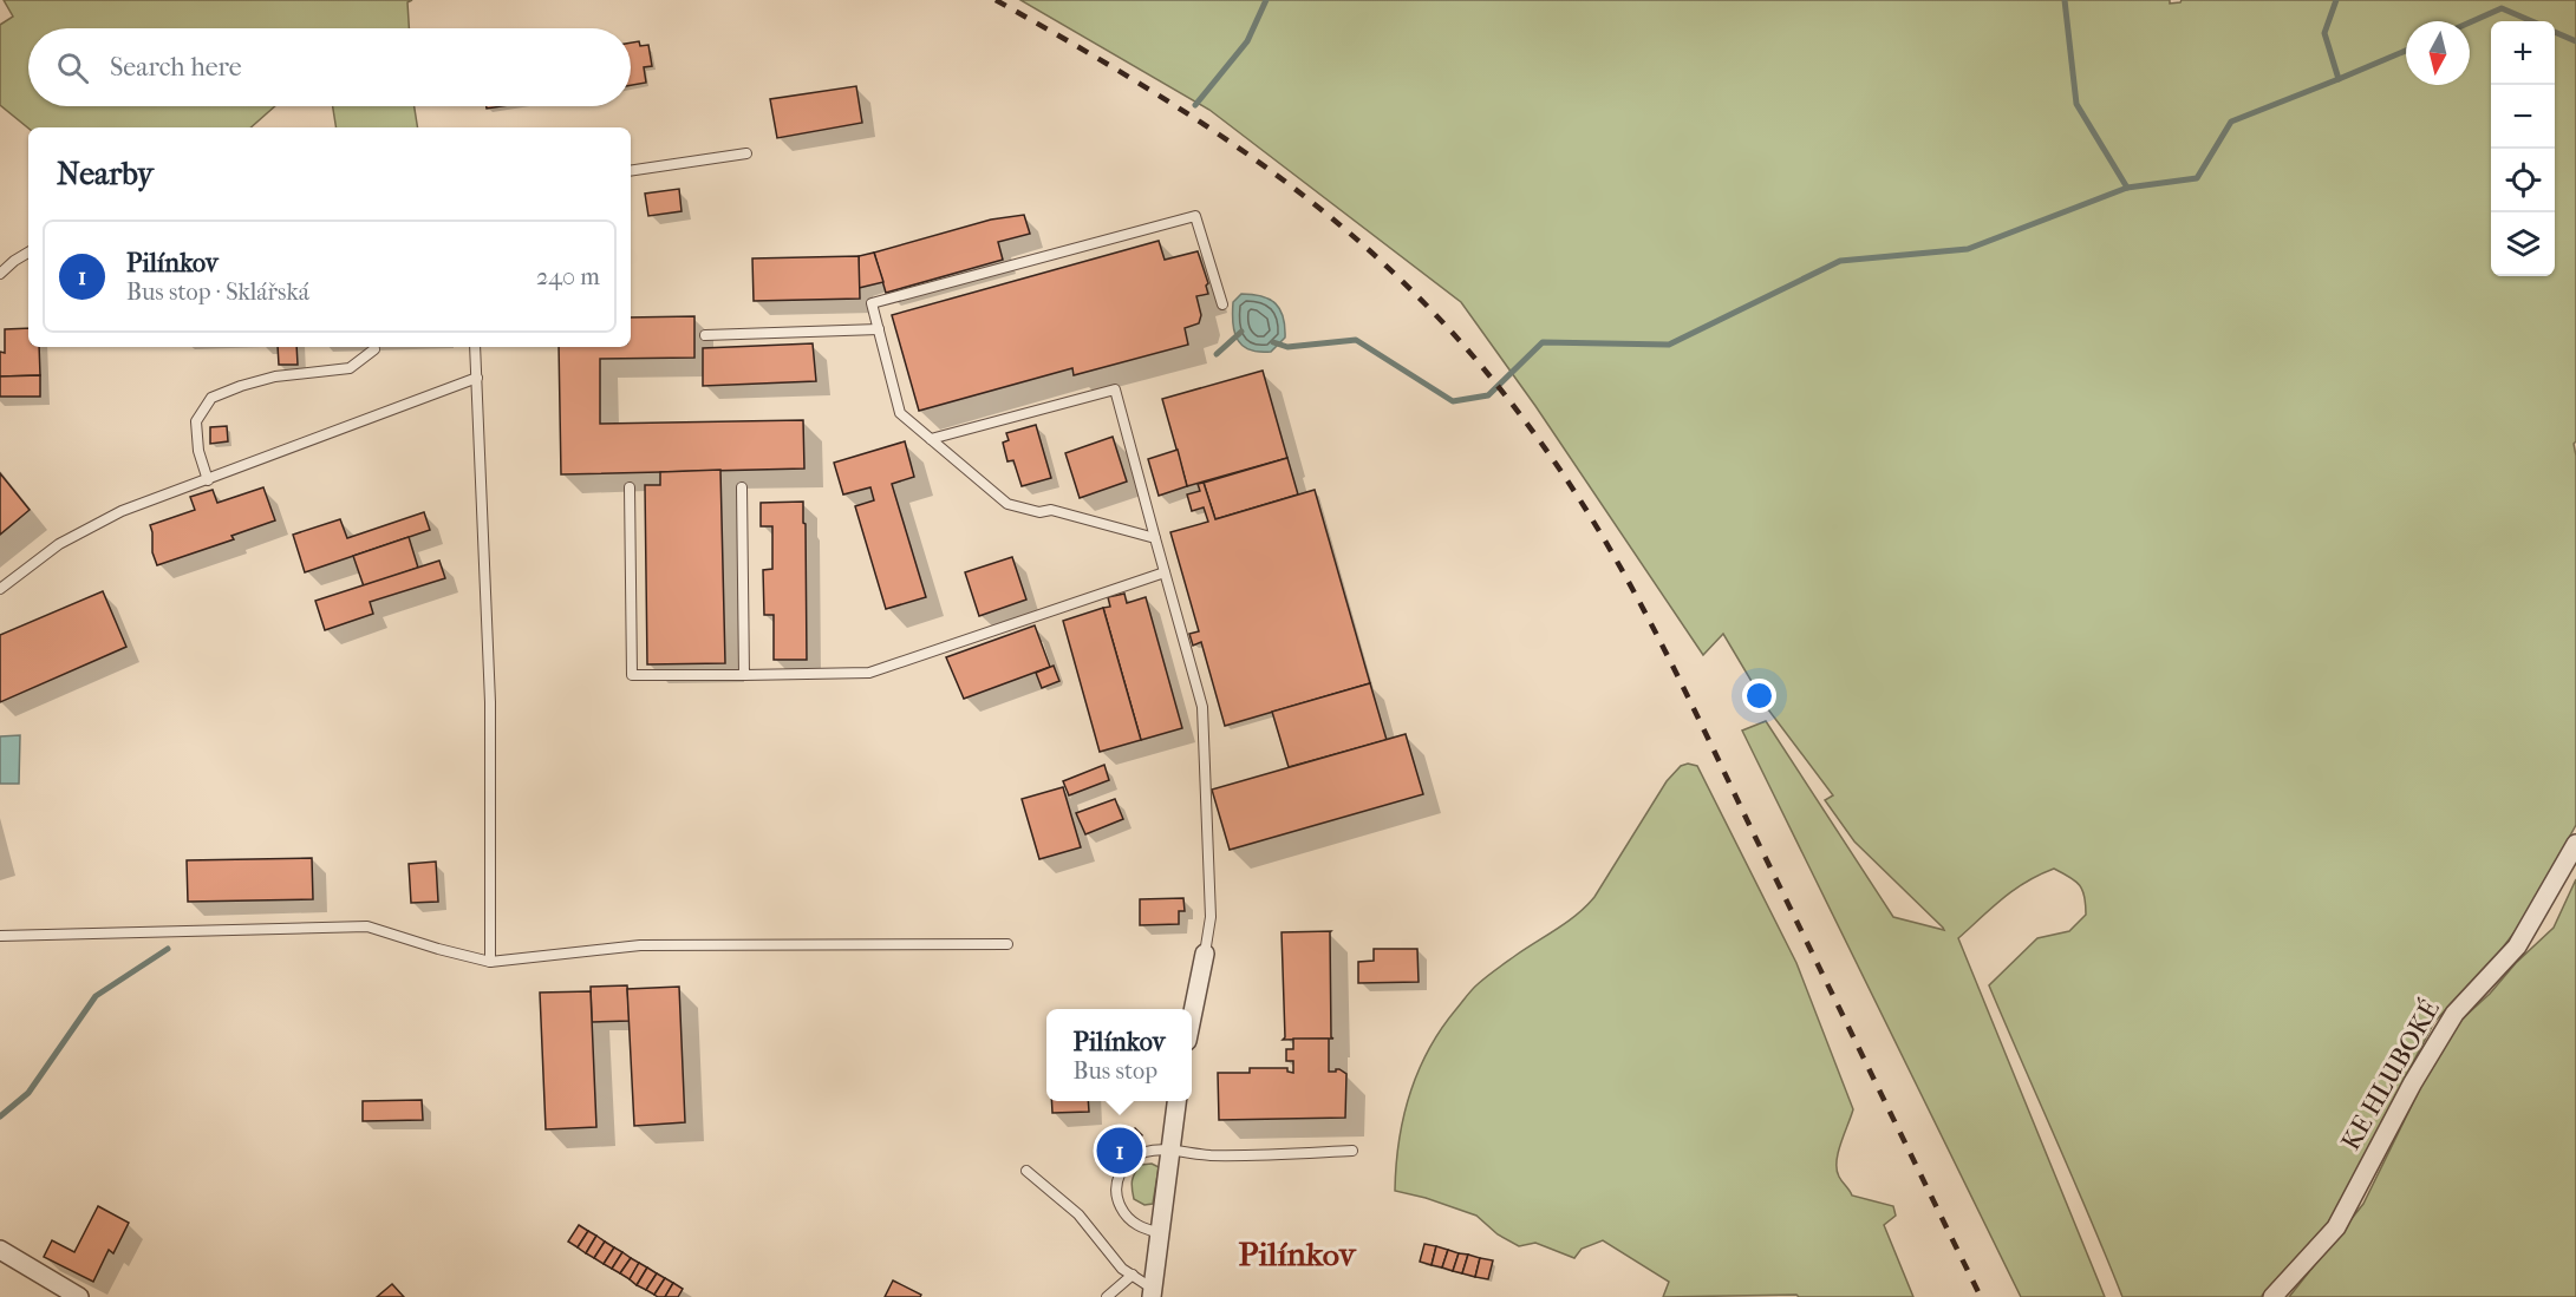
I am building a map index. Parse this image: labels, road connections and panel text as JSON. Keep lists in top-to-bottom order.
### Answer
{
  "streets": {
    "street": ["KE HLUBOKÉ"]
  },
  "districts": ["Pilínkov"],
  "north": "bottom",
  "page": {
    "map_buttons": ["+", "−"],
    "search": "Search here",
    "heading": "Nearby",
    "list": [
      {
        "mark": "1",
        "name": "Pilínkov",
        "note": "Bus stop · Sklářská",
        "value": "240 m"
      }
    ],
    "popup": ["Pilínkov", "Bus stop"],
    "pins": "1"
  }
}
